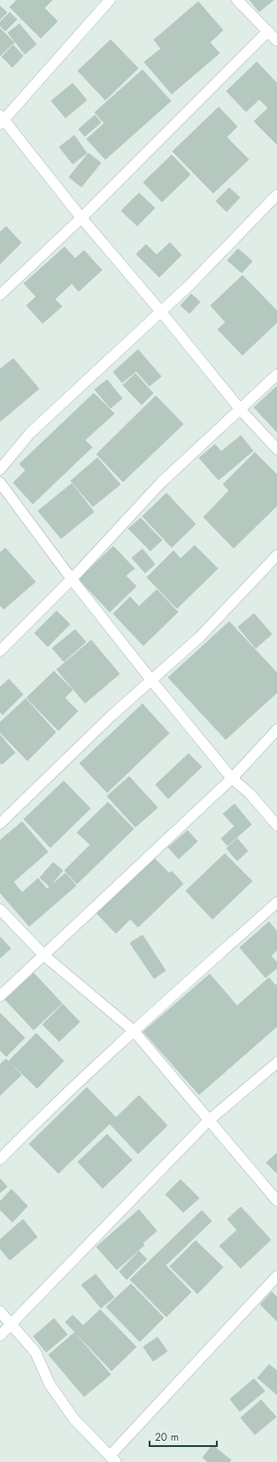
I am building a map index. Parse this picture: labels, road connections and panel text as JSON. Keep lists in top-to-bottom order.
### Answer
{
  "scale_bar": "20 m"
}
